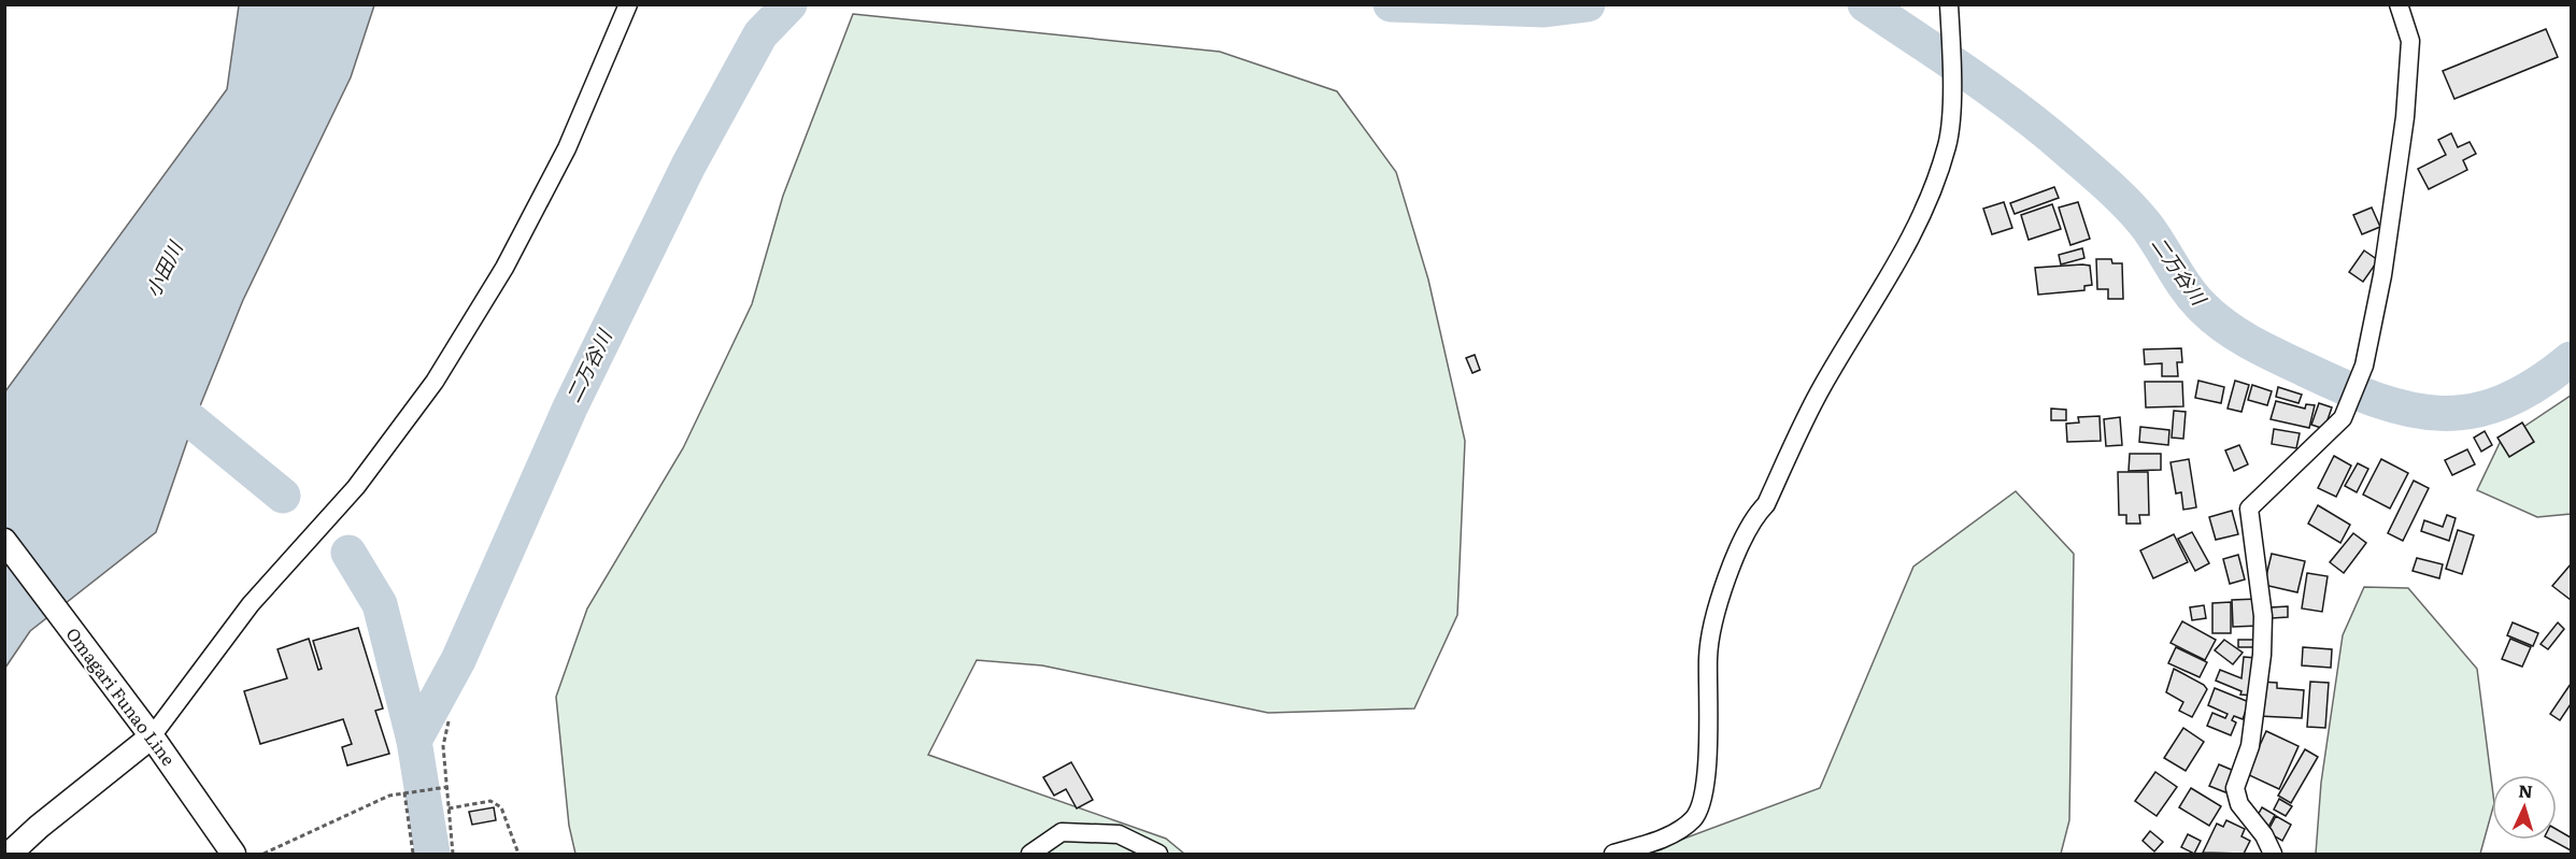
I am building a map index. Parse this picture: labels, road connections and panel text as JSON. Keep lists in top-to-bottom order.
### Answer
{
  "streets": {
    "main road": ["Omagari Funao Line"]
  },
  "water": ["小田川", "二万谷川"],
  "north": "top"
}
